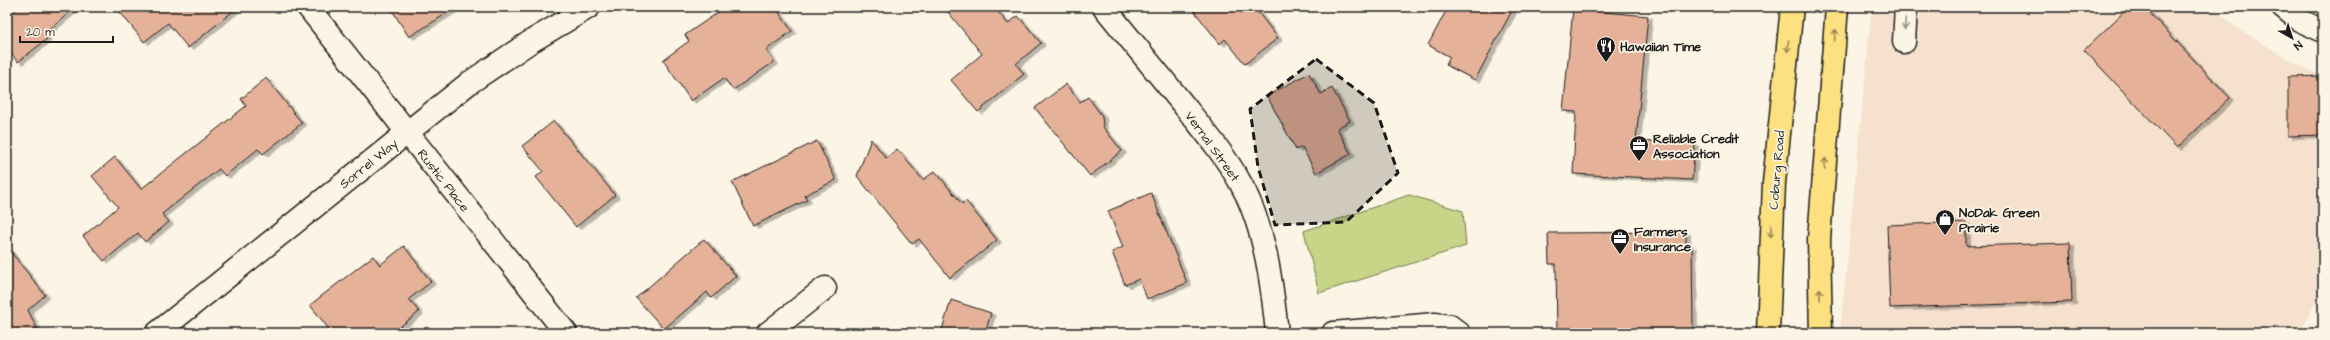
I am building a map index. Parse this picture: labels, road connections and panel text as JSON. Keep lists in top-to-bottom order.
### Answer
{
  "streets": {
    "main road": ["Coburg Road"],
    "street": ["Vernal Street", "Sorrel Way", "Rustic Place"]
  },
  "crossings": [
    ["Sorrel Way", "Rustic Place"]
  ],
  "places": {
    "restaurant": ["Hawaiian Time"],
    "office": ["Reliable Credit Association", "Farmers Insurance"],
    "shop": ["NoDak Green Prairie"]
  },
  "scale_bar": "20 m",
  "north": "bottom right"
}
